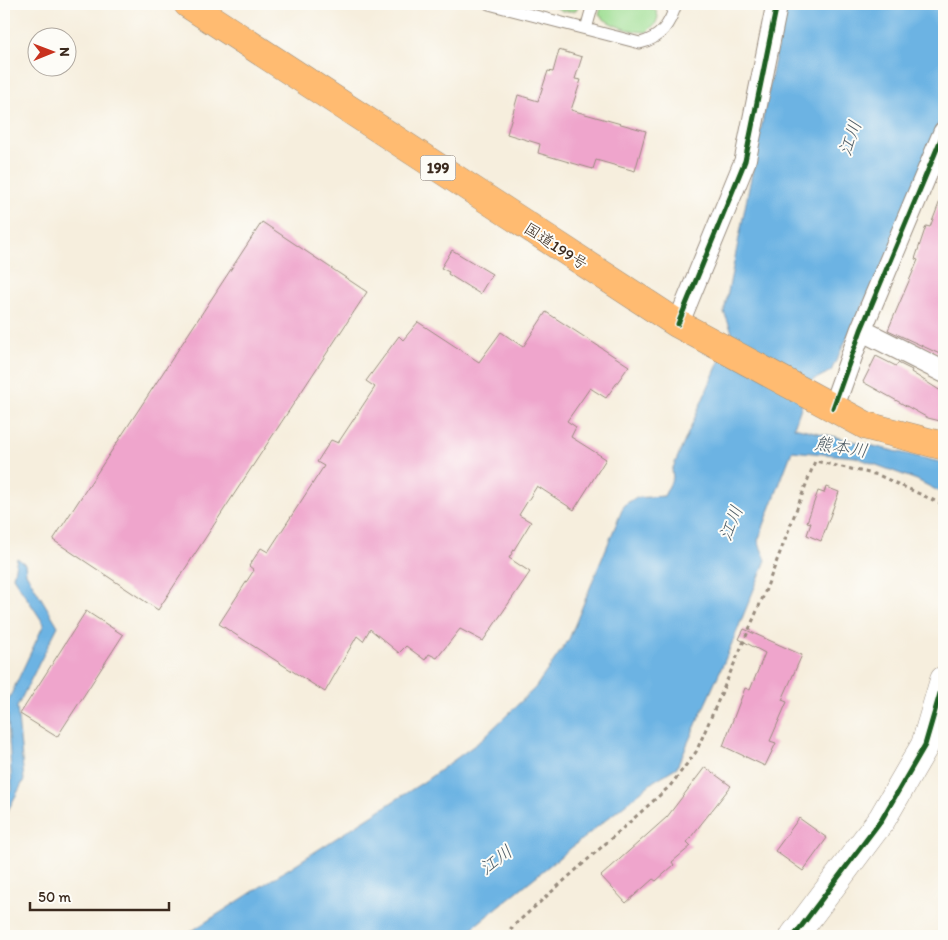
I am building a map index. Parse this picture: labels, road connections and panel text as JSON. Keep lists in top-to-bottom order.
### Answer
{
  "streets": {
    "highway": ["199", "国道199号"]
  },
  "water": ["江川", "熊本川"],
  "scale_bar": "50 m",
  "north": "right"
}
